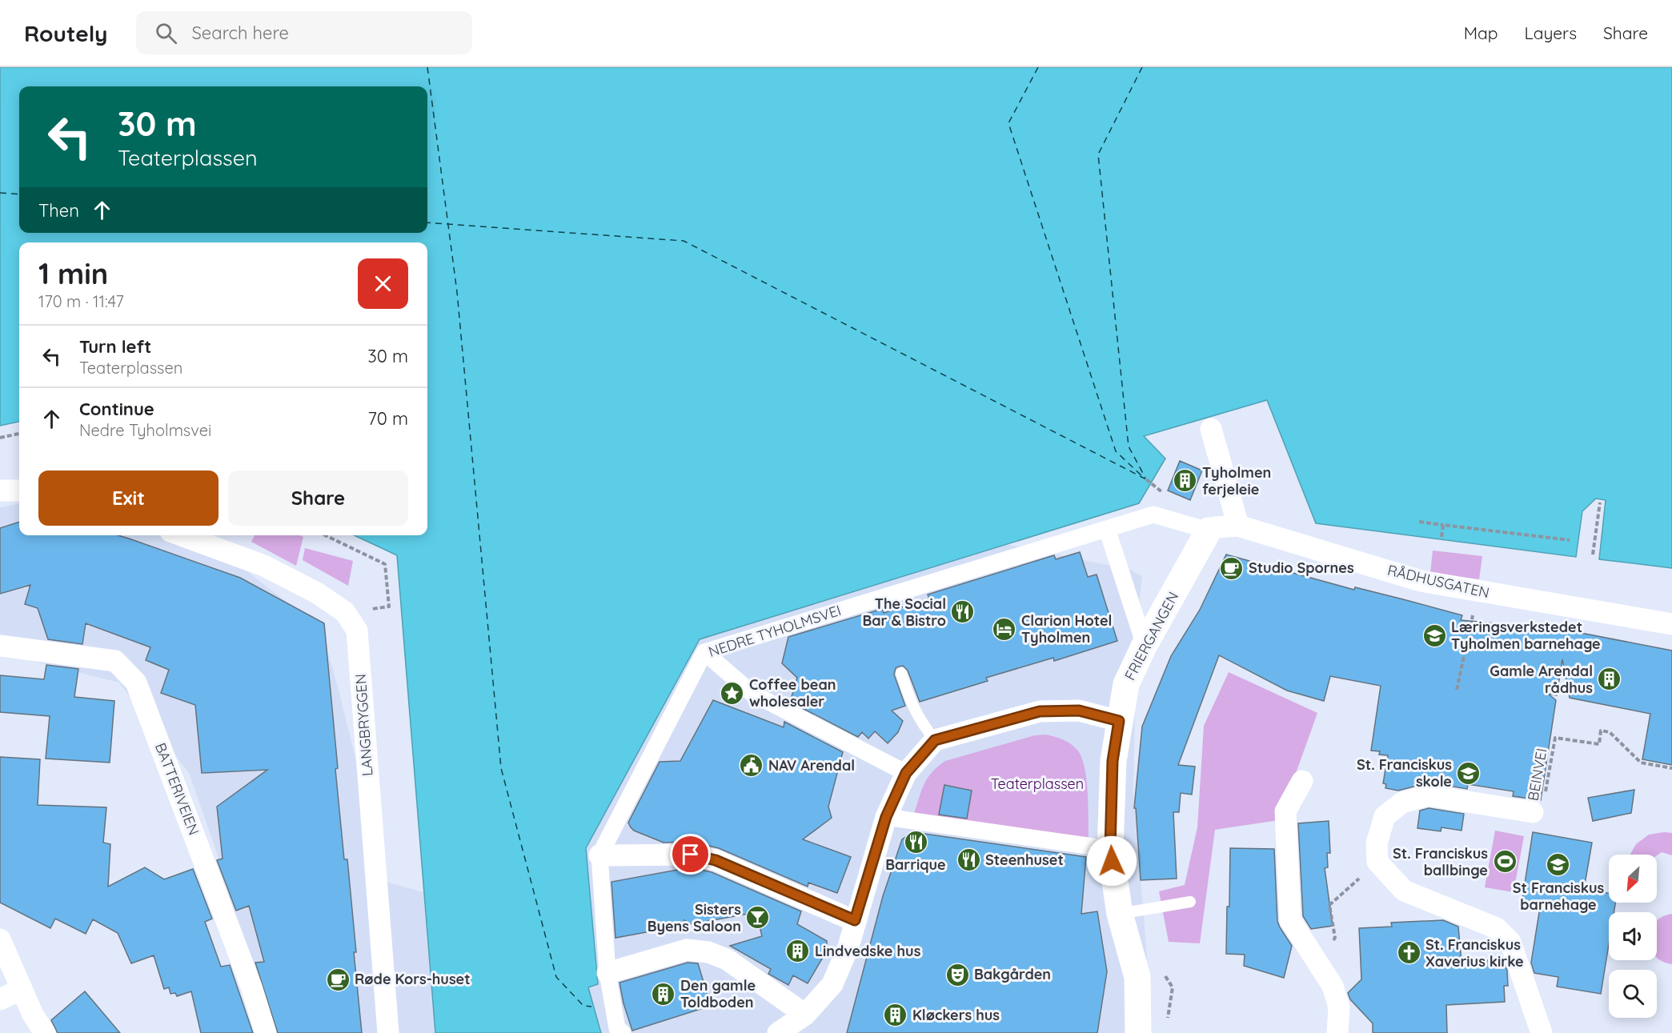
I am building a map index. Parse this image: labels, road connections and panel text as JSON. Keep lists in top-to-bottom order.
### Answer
{
  "streets": {
    "street": [
      "RÅDHUSGATEN",
      "NEDRE TYHOLMSVEI",
      "FRIERGANGEN",
      "LANGBRYGGEN",
      "BATTERIVEIEN"
    ],
    "path": ["BEINVEI"]
  },
  "crossings": [
    ["RÅDHUSGATEN", "NEDRE TYHOLMSVEI"],
    ["RÅDHUSGATEN", "FRIERGANGEN"],
    ["NEDRE TYHOLMSVEI", "FRIERGANGEN"]
  ],
  "parks": ["Teaterplassen"],
  "places": {
    "building": [
      "Tyholmen ferjeleie",
      "Gamle Arendal rådhus",
      "Lindvedske hus",
      "Den gamle Toldboden",
      "Kløckers hus"
    ],
    "cafe": ["Studio Spornes", "Røde Kors-huset"],
    "restaurant": ["The Social Bar & Bistro", "Barrique", "Steenhuset"],
    "hotel": ["Clarion Hotel Tyholmen"],
    "school or university": ["Læringsverkstedet Tyholmen barnehage", "St. Franciskus skole", "St Franciskus barnehage"],
    "place": ["Coffee bean wholesaler"],
    "public building": ["NAV Arendal"],
    "sports": ["St. Franciskus ballbinge"],
    "bar": ["Sisters Byens Saloon"],
    "church": ["St. Franciskus Xaverius kirke"],
    "theatre": ["Bakgården"]
  },
  "north": "bottom left",
  "page": {
    "header": "Routely",
    "search": "Search here",
    "nav": ["Map", "Layers", "Share"],
    "turn": ["30 m", "Teaterplassen"],
    "then": "Then",
    "heading": ["1 min", "170 m · 11:47"],
    "list": [
      {
        "name": "Turn left",
        "note": "Teaterplassen",
        "value": "30 m"
      },
      {
        "name": "Continue",
        "note": "Nedre Tyholmsvei",
        "value": "70 m"
      }
    ],
    "buttons": ["Exit", "Share"]
  }
}
